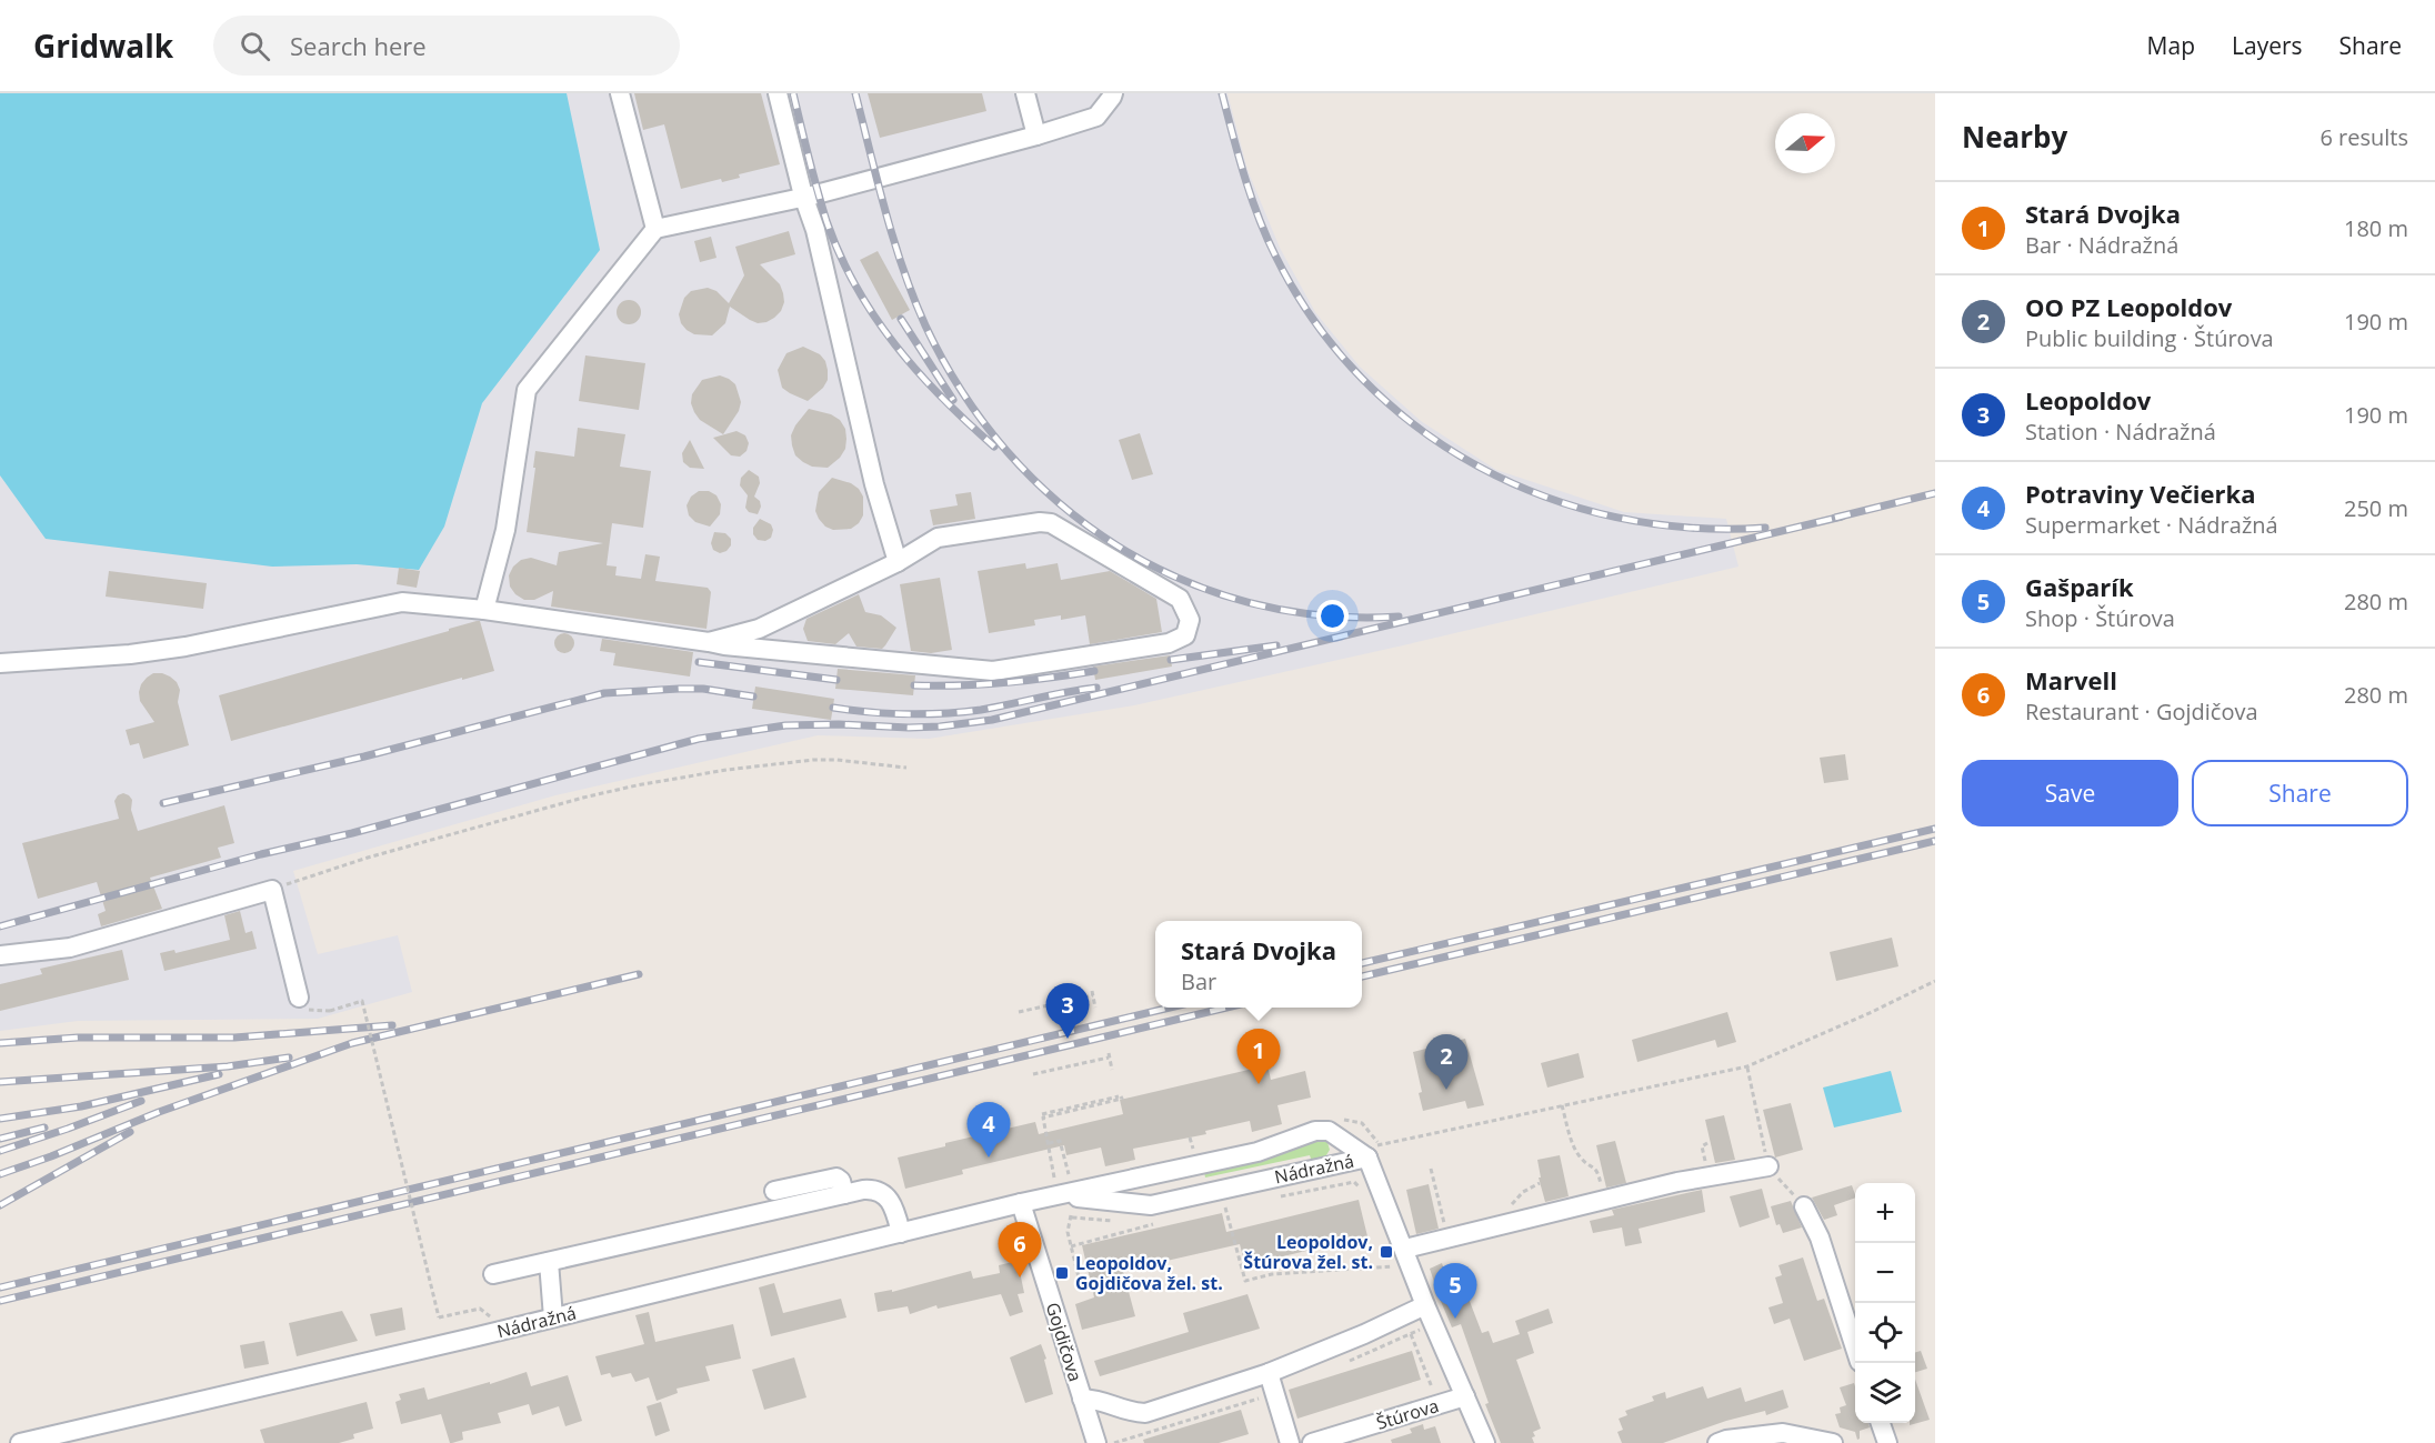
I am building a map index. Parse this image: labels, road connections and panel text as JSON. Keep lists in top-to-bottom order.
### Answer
{
  "streets": {
    "street": ["Nádražná", "Gojdičova", "Štúrova"]
  },
  "crossings": [
    ["Nádražná", "Gojdičova"]
  ],
  "places": {
    "transit": ["Leopoldov, Štúrova žel. st.", "Leopoldov, Gojdičova žel. st."]
  },
  "north": "right",
  "page": {
    "header": "Gridwalk",
    "search": "Search here",
    "nav": ["Map", "Layers", "Share"],
    "heading": ["Nearby", "6 results"],
    "list": [
      {
        "mark": "1",
        "name": "Stará Dvojka",
        "note": "Bar · Nádražná",
        "value": "180 m"
      },
      {
        "mark": "2",
        "name": "OO PZ Leopoldov",
        "note": "Public building · Štúrova",
        "value": "190 m"
      },
      {
        "mark": "3",
        "name": "Leopoldov",
        "note": "Station · Nádražná",
        "value": "190 m"
      },
      {
        "mark": "4",
        "name": "Potraviny Večierka",
        "note": "Supermarket · Nádražná",
        "value": "250 m"
      },
      {
        "mark": "5",
        "name": "Gašparík",
        "note": "Shop · Štúrova",
        "value": "280 m"
      },
      {
        "mark": "6",
        "name": "Marvell",
        "note": "Restaurant · Gojdičova",
        "value": "280 m"
      }
    ],
    "buttons": ["Save", "Share"],
    "popup": ["Stará Dvojka", "Bar"],
    "pins": [
      "3",
      "1",
      "2",
      "4",
      "6",
      "5"
    ],
    "map_buttons": ["+", "−"]
  }
}
